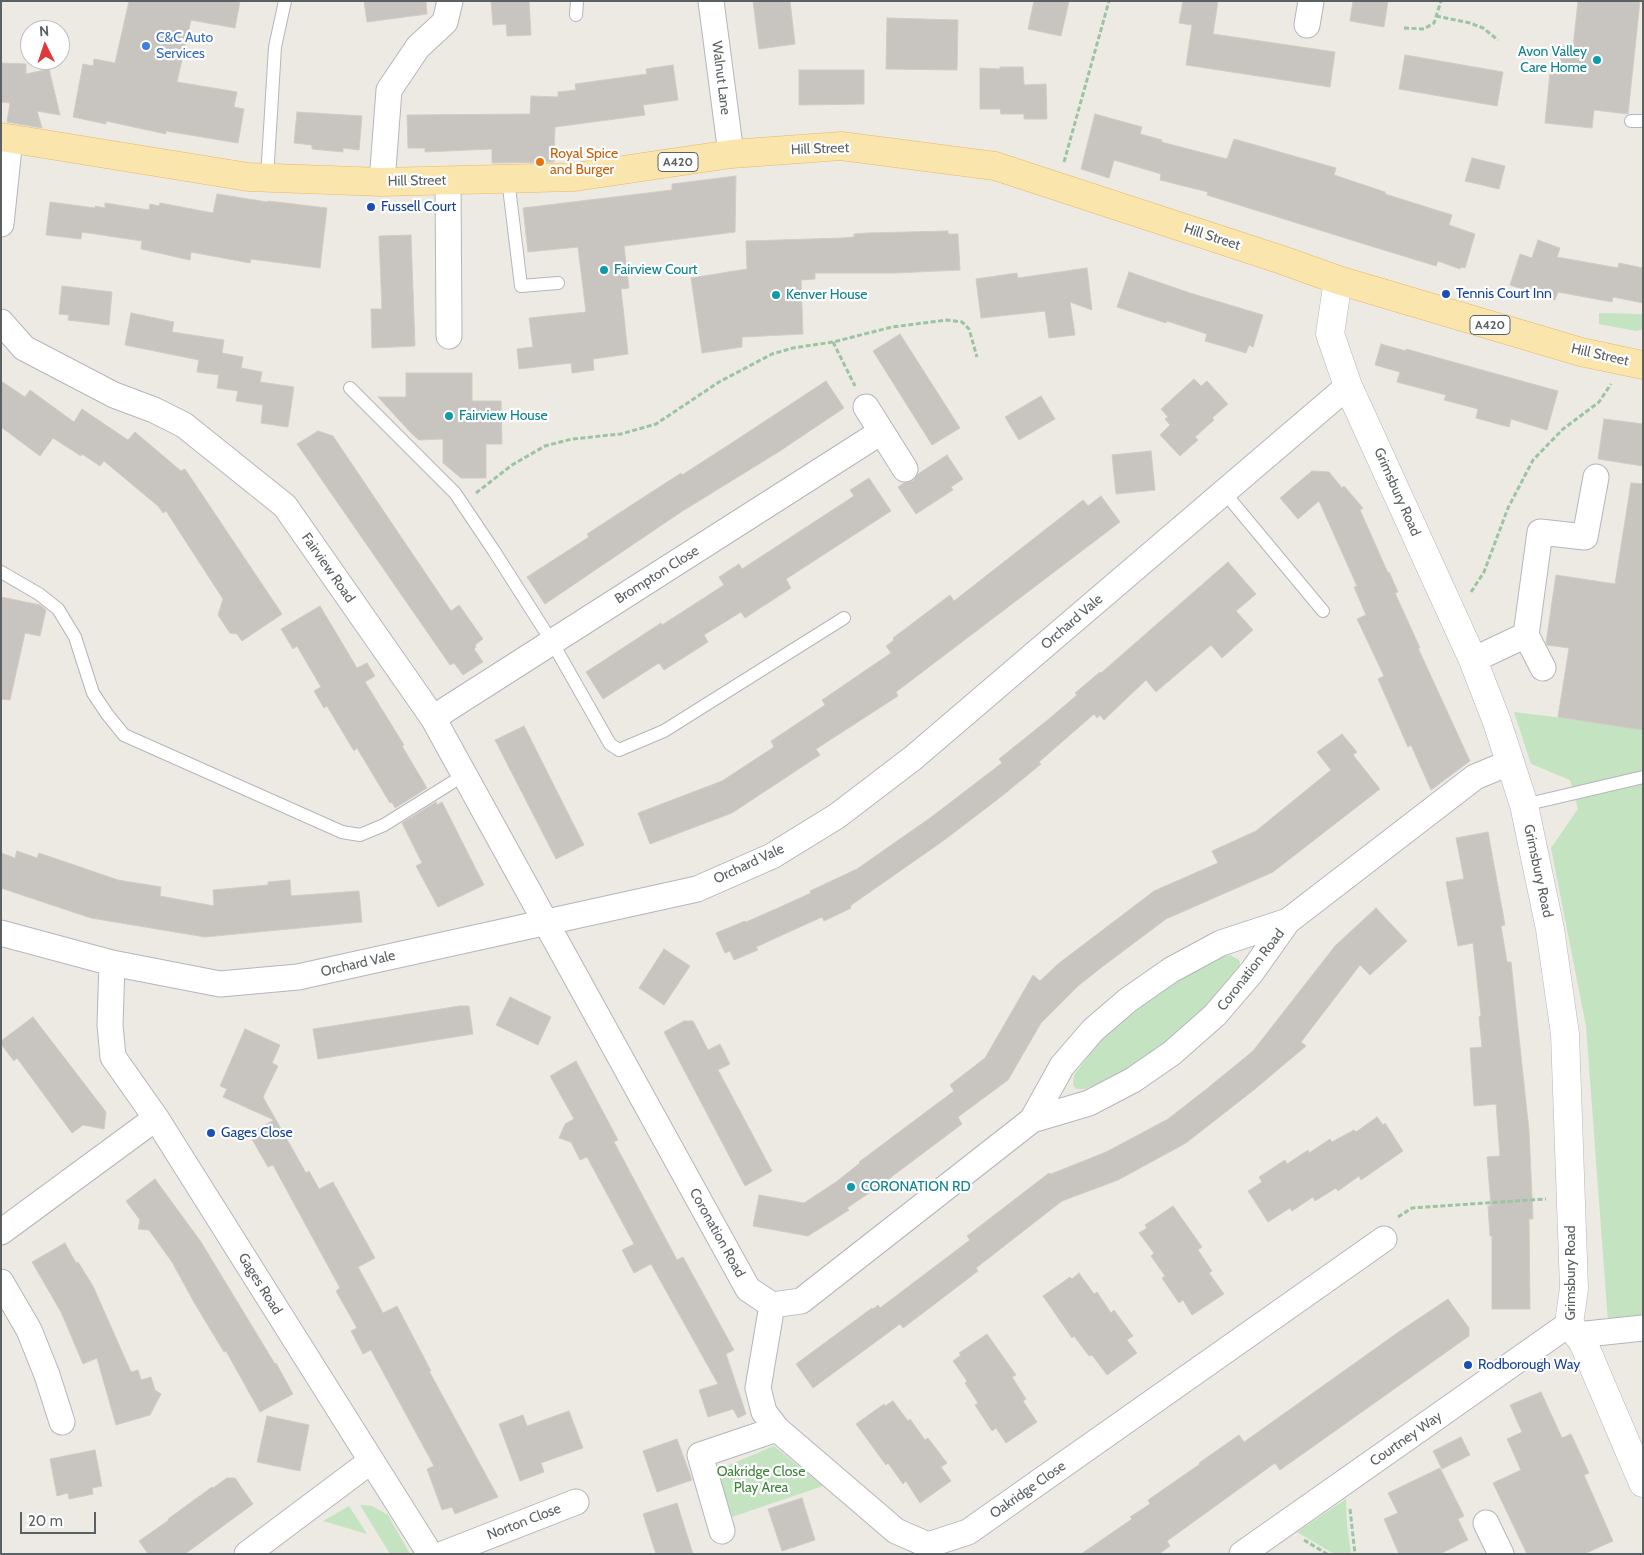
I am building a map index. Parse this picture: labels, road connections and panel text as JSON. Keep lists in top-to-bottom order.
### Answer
{
  "streets": {
    "main road": ["Hill Street", "A420"],
    "street": [
      "Walnut Lane",
      "Grimsbury Road",
      "Fairview Road",
      "Brompton Close",
      "Orchard Vale",
      "Coronation Road",
      "Gages Road",
      "Courtney Way",
      "Oakridge Close",
      "Norton Close"
    ]
  },
  "crossings": [
    ["Walnut Lane", "Hill Street"],
    ["Hill Street", "Grimsbury Road"],
    ["Grimsbury Road", "Orchard Vale"],
    ["Grimsbury Road", "Coronation Road"],
    ["Grimsbury Road", "Courtney Way"],
    ["Fairview Road", "Brompton Close"],
    ["Fairview Road", "Orchard Vale"],
    ["Fairview Road", "Coronation Road"],
    ["Orchard Vale", "Coronation Road"],
    ["Orchard Vale", "Gages Road"],
    ["Coronation Road", "Oakridge Close"]
  ],
  "parks": ["Oakridge Close Play Area"],
  "places": [
    "C&C Auto Services",
    "Avon Valley Care Home",
    "Royal Spice and Burger",
    "Fussell Court",
    "Fairview Court",
    "Tennis Court Inn",
    "Kenver House",
    "Fairview House",
    "Gages Close",
    "CORONATION RD",
    "Rodborough Way"
  ],
  "scale_bar": "20 m",
  "north": "top"
}
